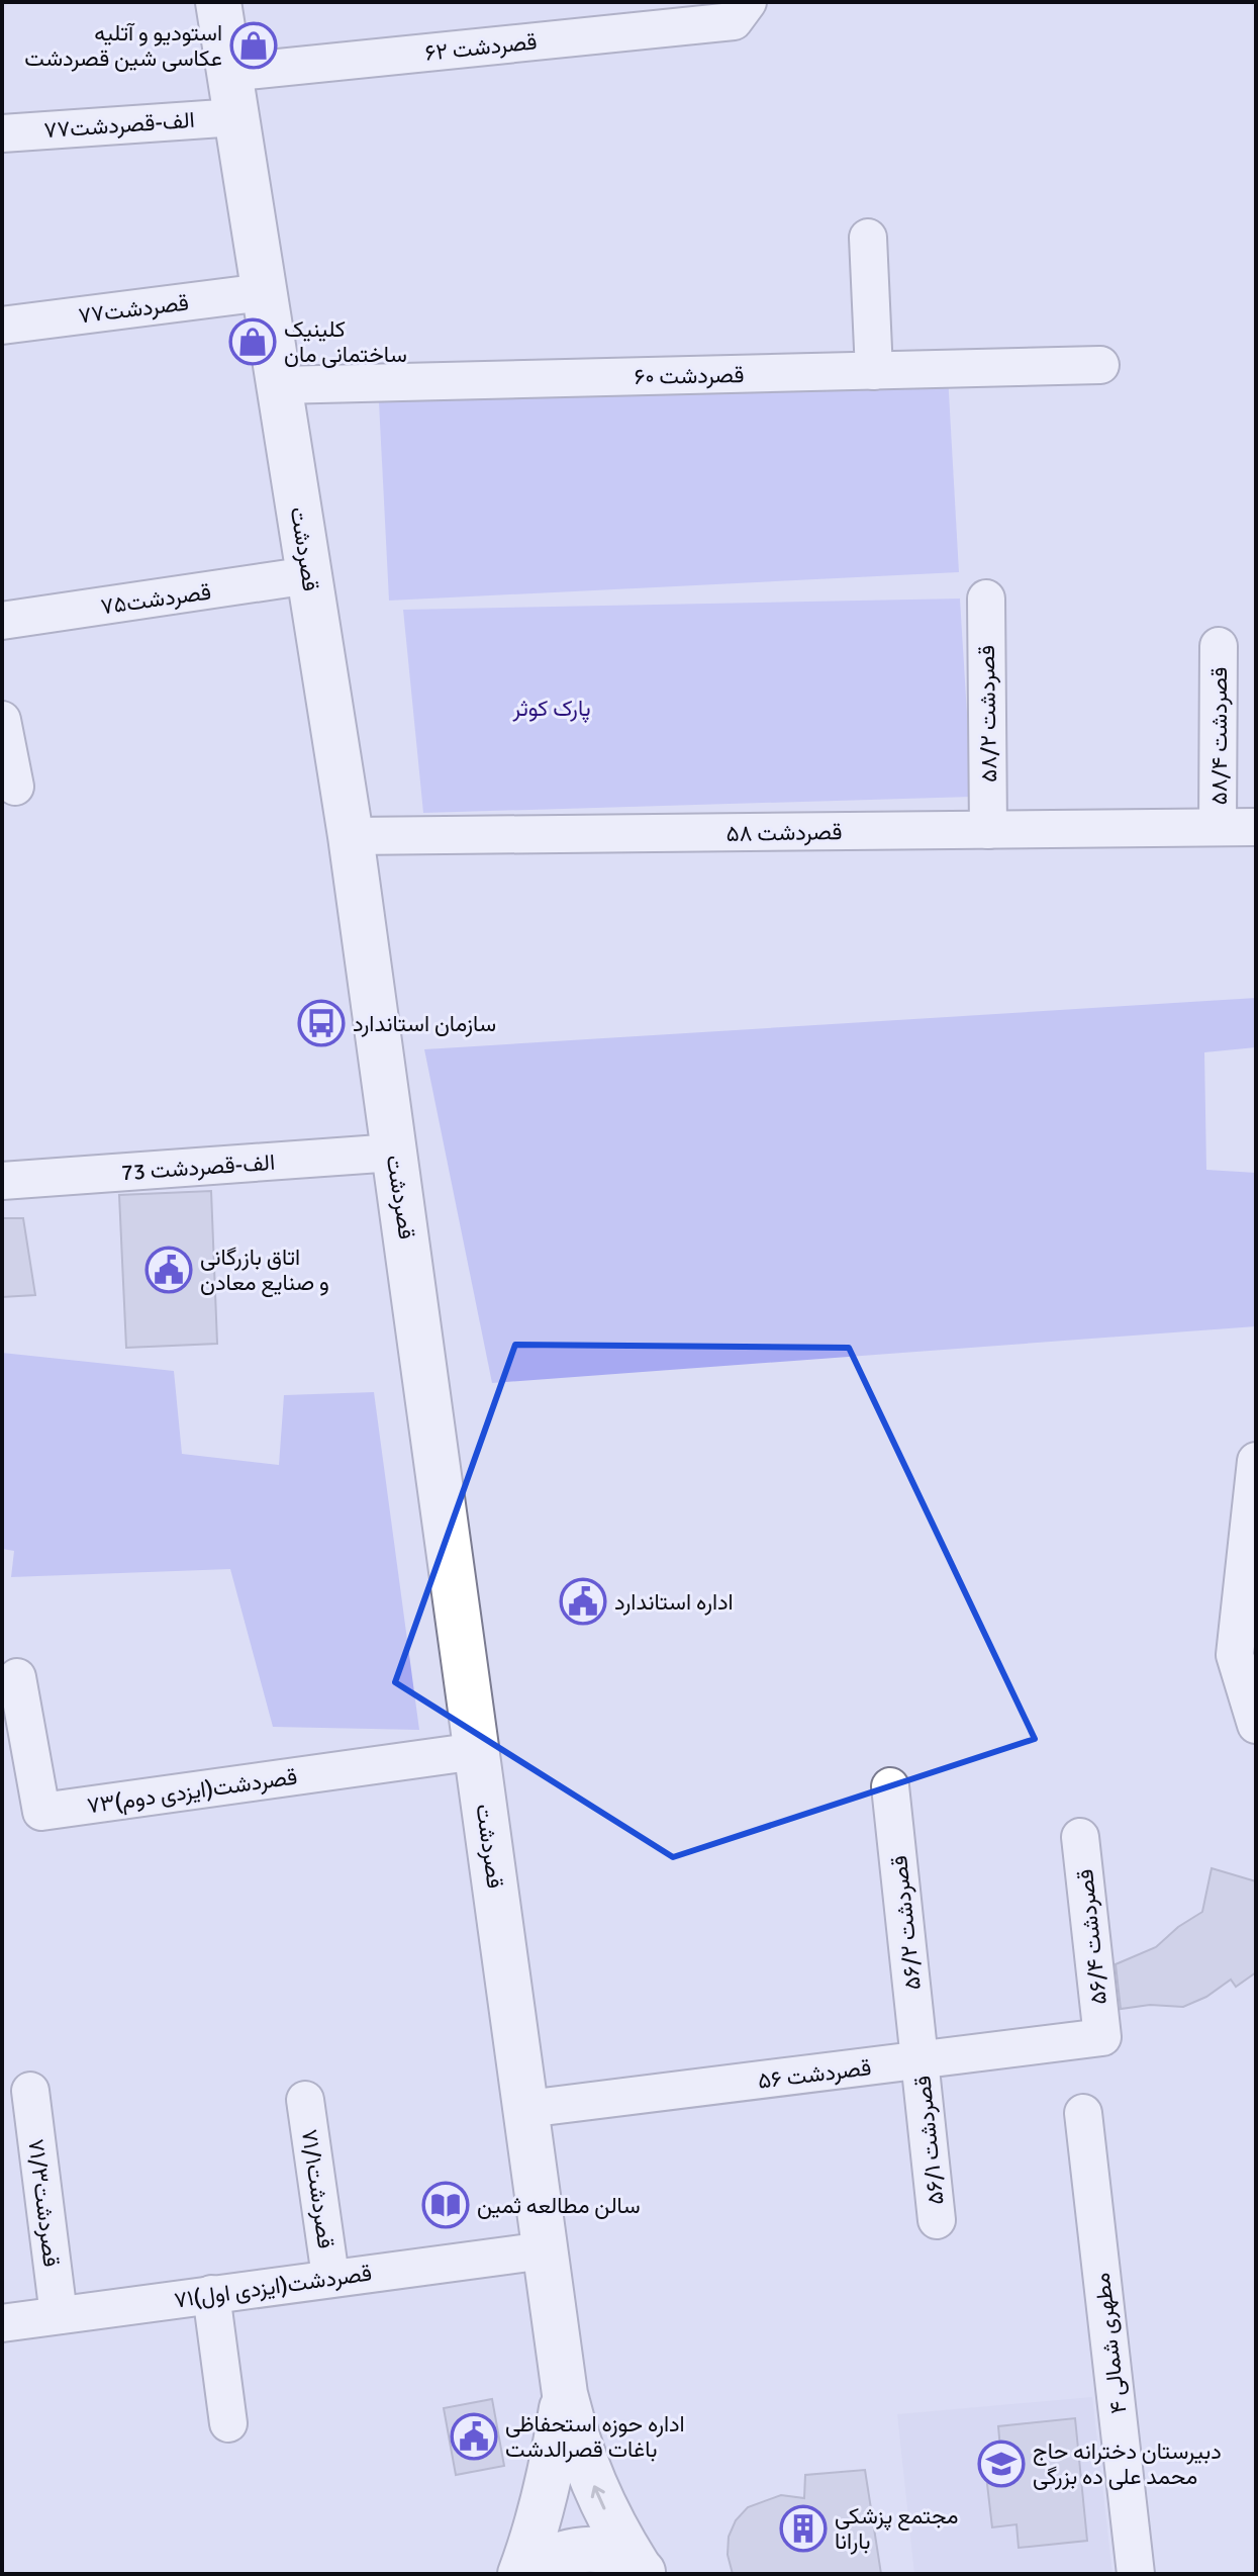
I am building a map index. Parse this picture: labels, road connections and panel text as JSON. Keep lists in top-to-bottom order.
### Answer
{
  "streets": {
    "main road": ["قصردشت"],
    "street": [
      "قصردشت ۶۲",
      "۷۷الف-قصردشت",
      "قصردشت۷۷",
      "۶۰ قصردشت",
      "قصردشت۷۵",
      "۵۸/۲ قصردشت",
      "۵۸/۴ قصردشت",
      "قصردشت ۵۸",
      "73 الف-قصردشت",
      "۷۳قصردشت(ایزدی دوم)",
      "۵۶/۲ قصردشت",
      "۵۶/۴ قصردشت",
      "۵۶ قصردشت",
      "۵۶/۱ قصردشت",
      "قصردشت۷۱/۱",
      "قصردشت۷۱/۳",
      "۷۱قصردشت(ایزدی اول)",
      "۴ مطهری شمالی"
    ]
  },
  "crossings": [
    ["قصردشت ۶۲", "قصردشت"],
    ["۷۷الف-قصردشت", "قصردشت"],
    ["قصردشت۷۷", "قصردشت"],
    ["۶۰ قصردشت", "قصردشت"],
    ["قصردشت", "قصردشت۷۵"],
    ["قصردشت", "قصردشت ۵۸"],
    ["قصردشت", "73 الف-قصردشت"],
    ["قصردشت", "۷۳قصردشت(ایزدی دوم)"],
    ["قصردشت", "۵۶ قصردشت"],
    ["قصردشت", "۷۱قصردشت(ایزدی اول)"],
    ["۵۸/۲ قصردشت", "قصردشت ۵۸"],
    ["۵۸/۴ قصردشت", "قصردشت ۵۸"],
    ["۵۶/۲ قصردشت", "۵۶ قصردشت"],
    ["۵۶/۲ قصردشت", "۵۶/۱ قصردشت"],
    ["۵۶/۴ قصردشت", "۵۶ قصردشت"],
    ["۵۶ قصردشت", "۵۶/۱ قصردشت"],
    ["قصردشت۷۱/۱", "۷۱قصردشت(ایزدی اول)"],
    ["قصردشت۷۱/۳", "۷۱قصردشت(ایزدی اول)"]
  ],
  "parks": ["پارک کوثر"],
  "places": {
    "shop": ["استودیو و آتلیه عکاسی شین قصردشت", "کلینیک ساختمانی مان"],
    "bus stop": ["سازمان استاندارد"],
    "public building": ["اتاق بازرگانی و صنایع معادن", "اداره استاندارد", "اداره حوزه استحفاظی باغات قصرالدشت"],
    "library": ["سالن مطالعه ثمین"],
    "school or university": ["دبیرستان دخترانه حاج محمد علی ده بزرگی"],
    "building": ["مجتمع پزشکی بارانا"]
  }
}
